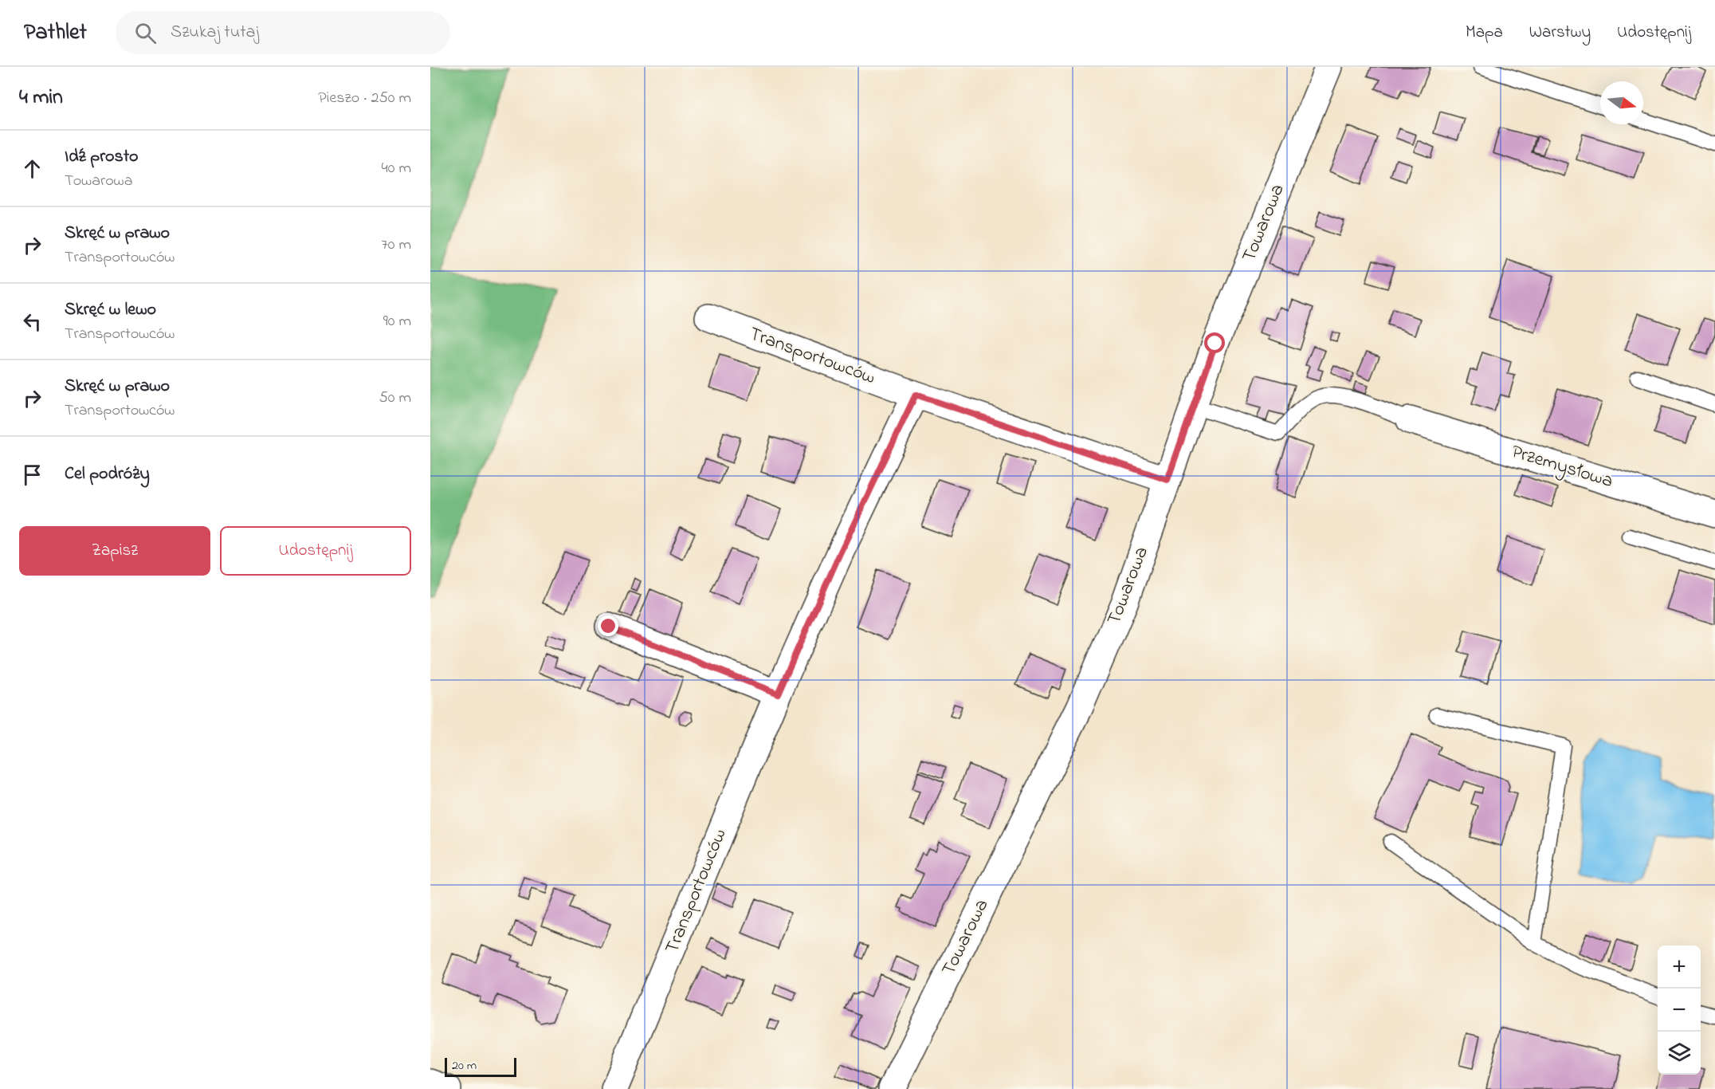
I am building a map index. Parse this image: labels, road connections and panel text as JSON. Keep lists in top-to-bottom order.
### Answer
{
  "streets": {
    "street": ["Towarowa", "Transportowców", "Przemysłowa"]
  },
  "crossings": [
    ["Towarowa", "Transportowców"]
  ],
  "scale_bar": "20 m",
  "north": "right",
  "page": {
    "header": "Pathlet",
    "search": "Szukaj tutaj",
    "nav": ["Mapa", "Warstwy", "Udostępnij"],
    "heading": ["4 min", "Pieszo · 250 m"],
    "list": [
      ["Idź prosto", "Towarowa", "40 m"],
      ["Skręć w prawo", "Transportowców", "70 m"],
      ["Skręć w lewo", "Transportowców", "90 m"],
      ["Skręć w prawo", "Transportowców", "50 m"],
      "Cel podróży"
    ],
    "buttons": ["Zapisz", "Udostępnij"],
    "map_buttons": ["+", "−"],
    "scale": "20 m"
  }
}
